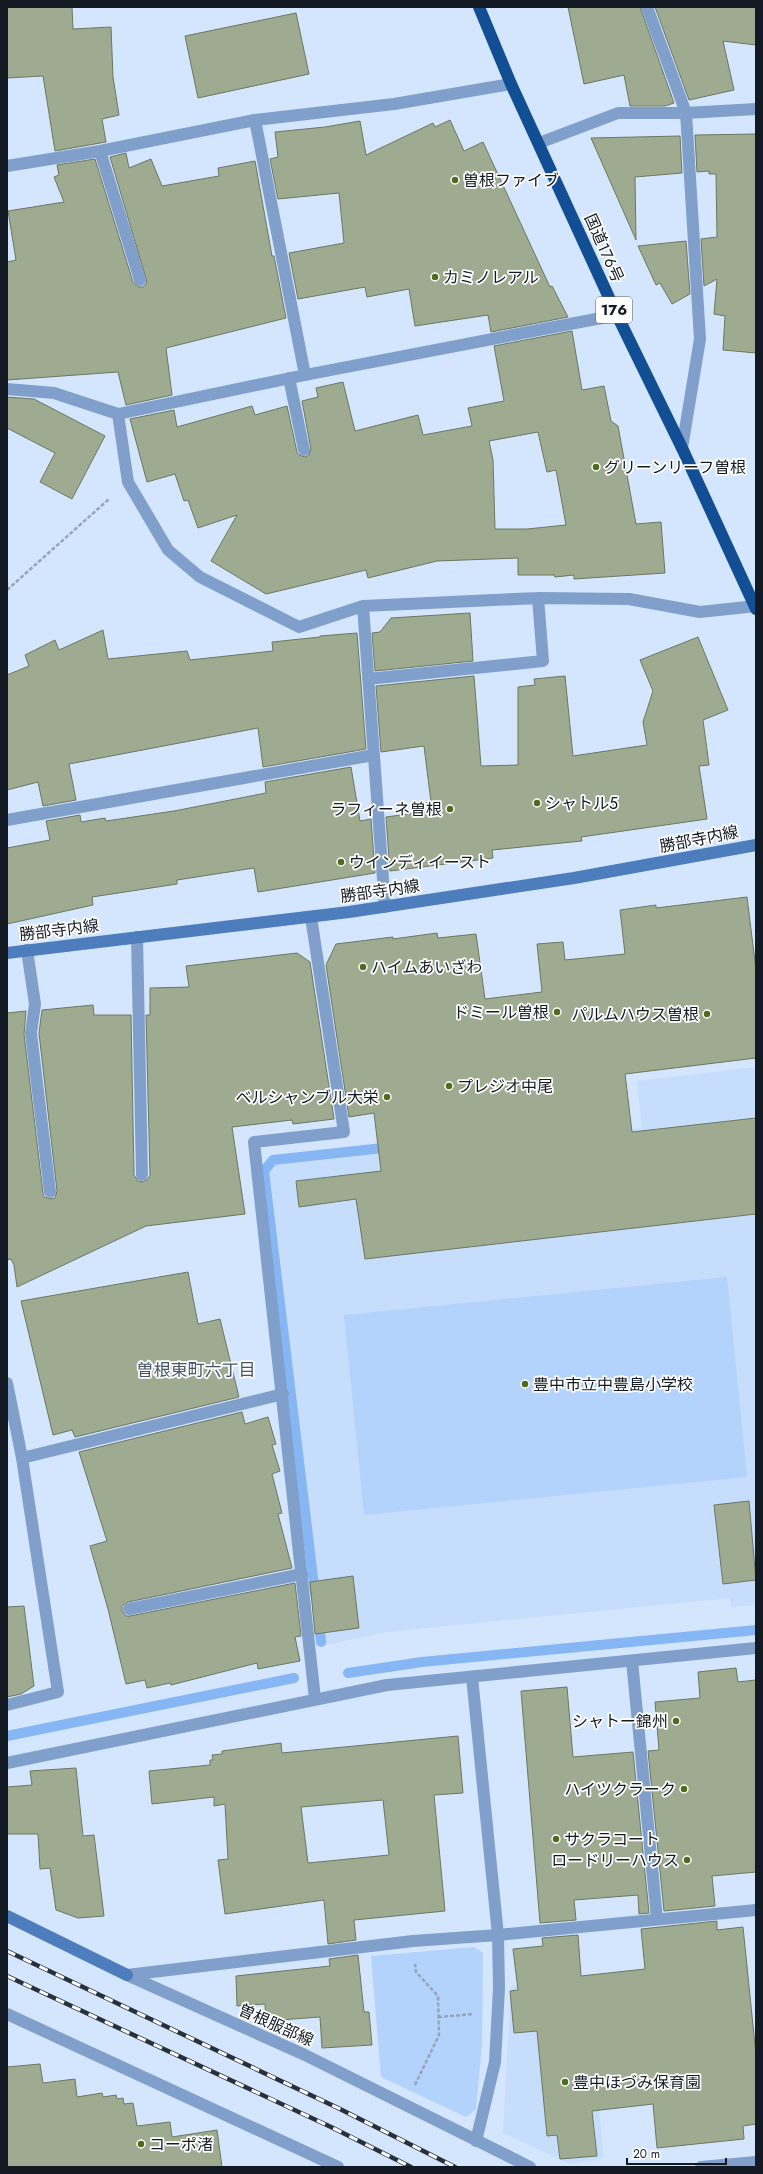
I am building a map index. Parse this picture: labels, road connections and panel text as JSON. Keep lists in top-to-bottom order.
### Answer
{
  "streets": {
    "highway": ["国道176号", "176"],
    "street": ["勝部寺内線", "曽根服部線"]
  },
  "districts": ["曽根東町六丁目"],
  "places": [
    "曽根ファイブ",
    "カミノレアル",
    "グリーンリーフ曽根",
    "シャトル5",
    "ラフィーネ曽根",
    "ウインディイースト",
    "ハイムあいざわ",
    "ドミール曽根",
    "パルムハウス曽根",
    "プレジオ中尾",
    "ベルシャンブル大栄",
    "豊中市立中豊島小学校",
    "シャトー錦州",
    "ハイツクラーク",
    "サクラコート",
    "ロードリーハウス",
    "豊中ほづみ保育園",
    "コーポ渚"
  ],
  "scale_bar": "20 m"
}
